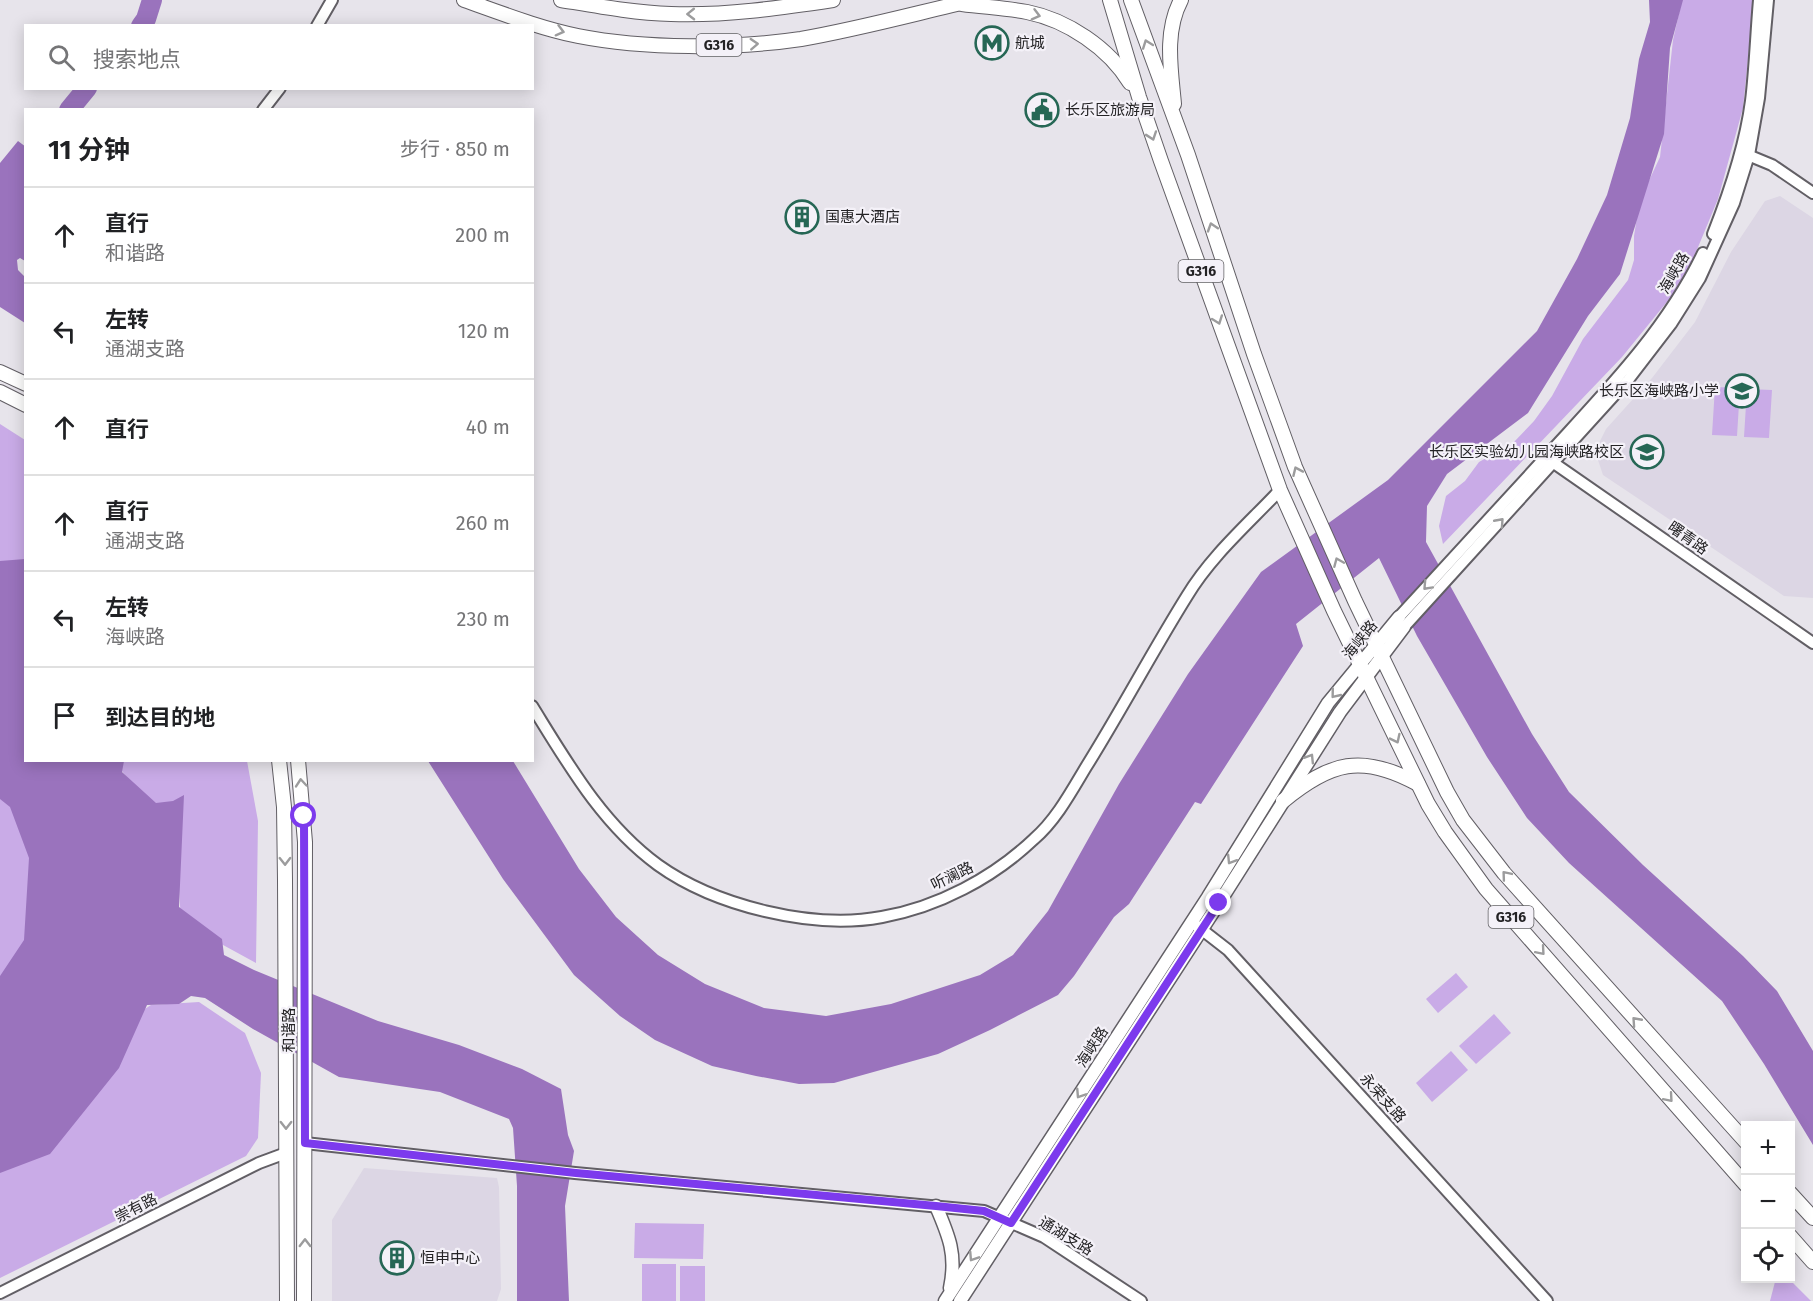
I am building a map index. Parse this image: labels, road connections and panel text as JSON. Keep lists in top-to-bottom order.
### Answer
{
  "streets": {
    "main road": ["G316", "海峡路", "和谐路"],
    "street": [
      "曙青路",
      "听澜路",
      "永荣支路",
      "崇有路",
      "通湖支路"
    ]
  },
  "crossings": [
    ["G316", "海峡路"],
    ["G316", "听澜路"],
    ["海峡路", "曙青路"],
    ["海峡路", "永荣支路"],
    ["海峡路", "通湖支路"],
    ["和谐路", "崇有路"],
    ["和谐路", "通湖支路"]
  ],
  "places": {
    "metro station": ["航城"],
    "public building": ["长乐区旅游局"],
    "building": ["国惠大酒店", "恒申中心"],
    "school or university": ["长乐区海峡路小学", "长乐区实验幼儿园海峡路校区"]
  },
  "page": {
    "search": "搜索地点",
    "heading": ["11 分钟", "步行 · 850 m"],
    "list": [
      ["直行", "和谐路", "200 m"],
      ["左转", "通湖支路", "120 m"],
      ["直行", "40 m"],
      ["直行", "通湖支路", "260 m"],
      ["左转", "海峡路", "230 m"],
      "到达目的地"
    ],
    "map_buttons": ["+", "−"]
  }
}
